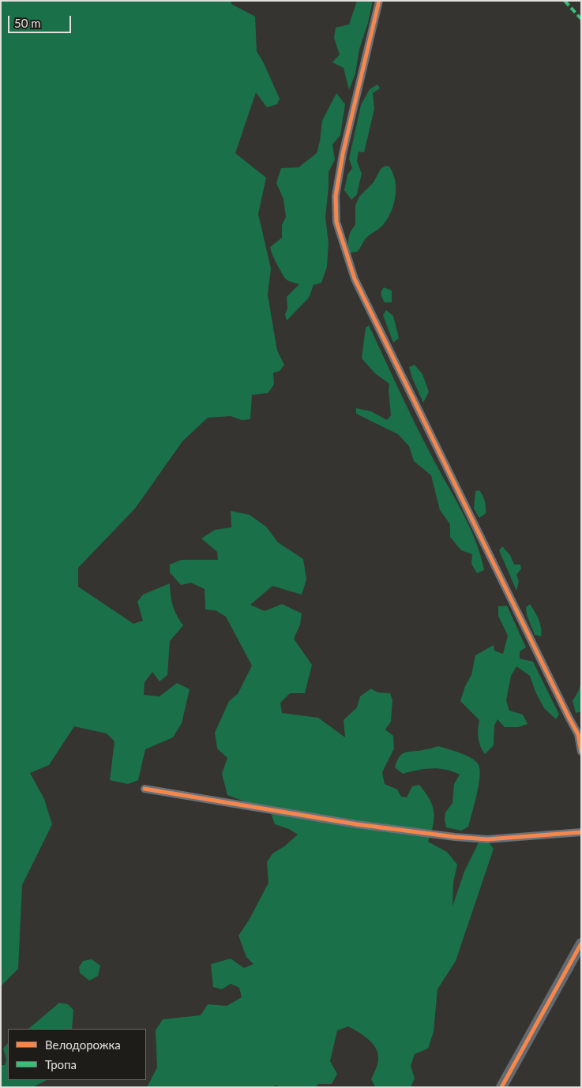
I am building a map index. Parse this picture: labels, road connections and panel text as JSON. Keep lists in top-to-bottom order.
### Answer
{
  "legend": ["Велодорожка", "Тропа"],
  "scale_bar": "50 m"
}
